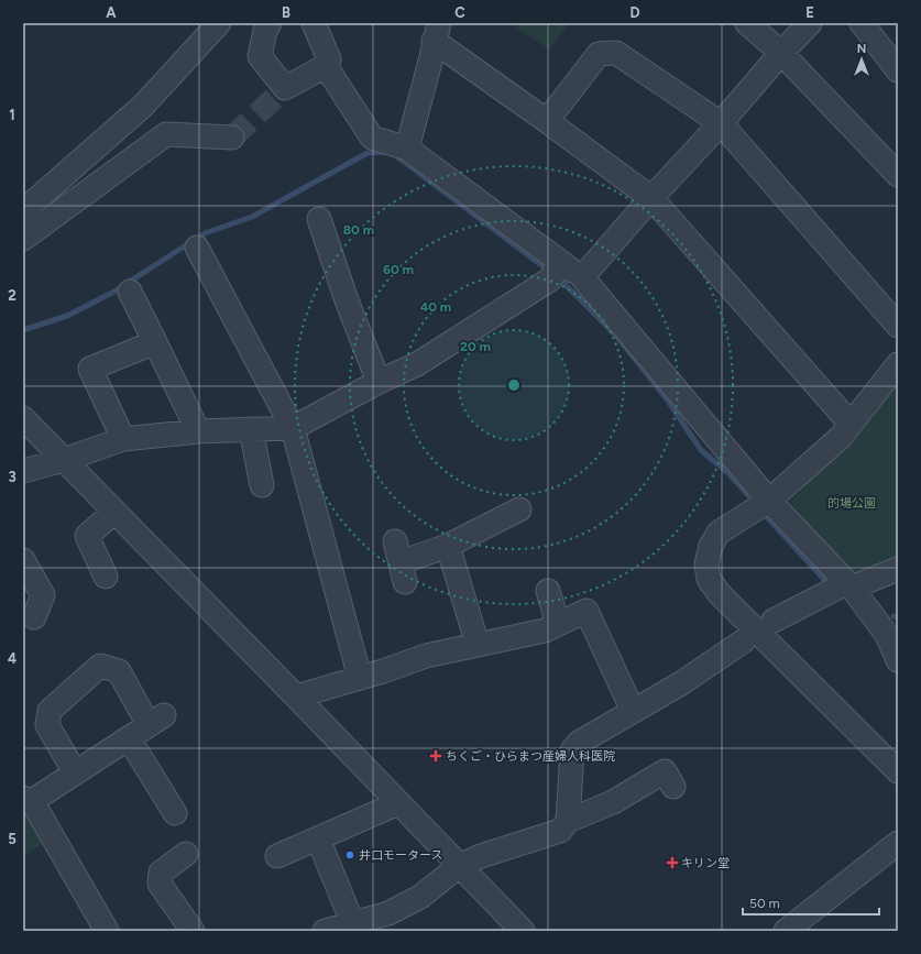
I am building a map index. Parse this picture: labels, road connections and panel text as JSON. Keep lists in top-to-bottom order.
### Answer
{
  "parks": ["的場公園"],
  "places": {
    "health": ["ちくご・ひらまつ産婦人科医院", "キリン堂"],
    "other": ["井口モータース"]
  },
  "scale_bar": "50 m",
  "north": "top",
  "grid": {
    "columns": [
      "A",
      "B",
      "C",
      "D",
      "E"
    ],
    "rows": [
      "1",
      "2",
      "3",
      "4",
      "5"
    ]
  },
  "rings": [
    "80 m",
    "60 m",
    "40 m",
    "20 m"
  ]
}
